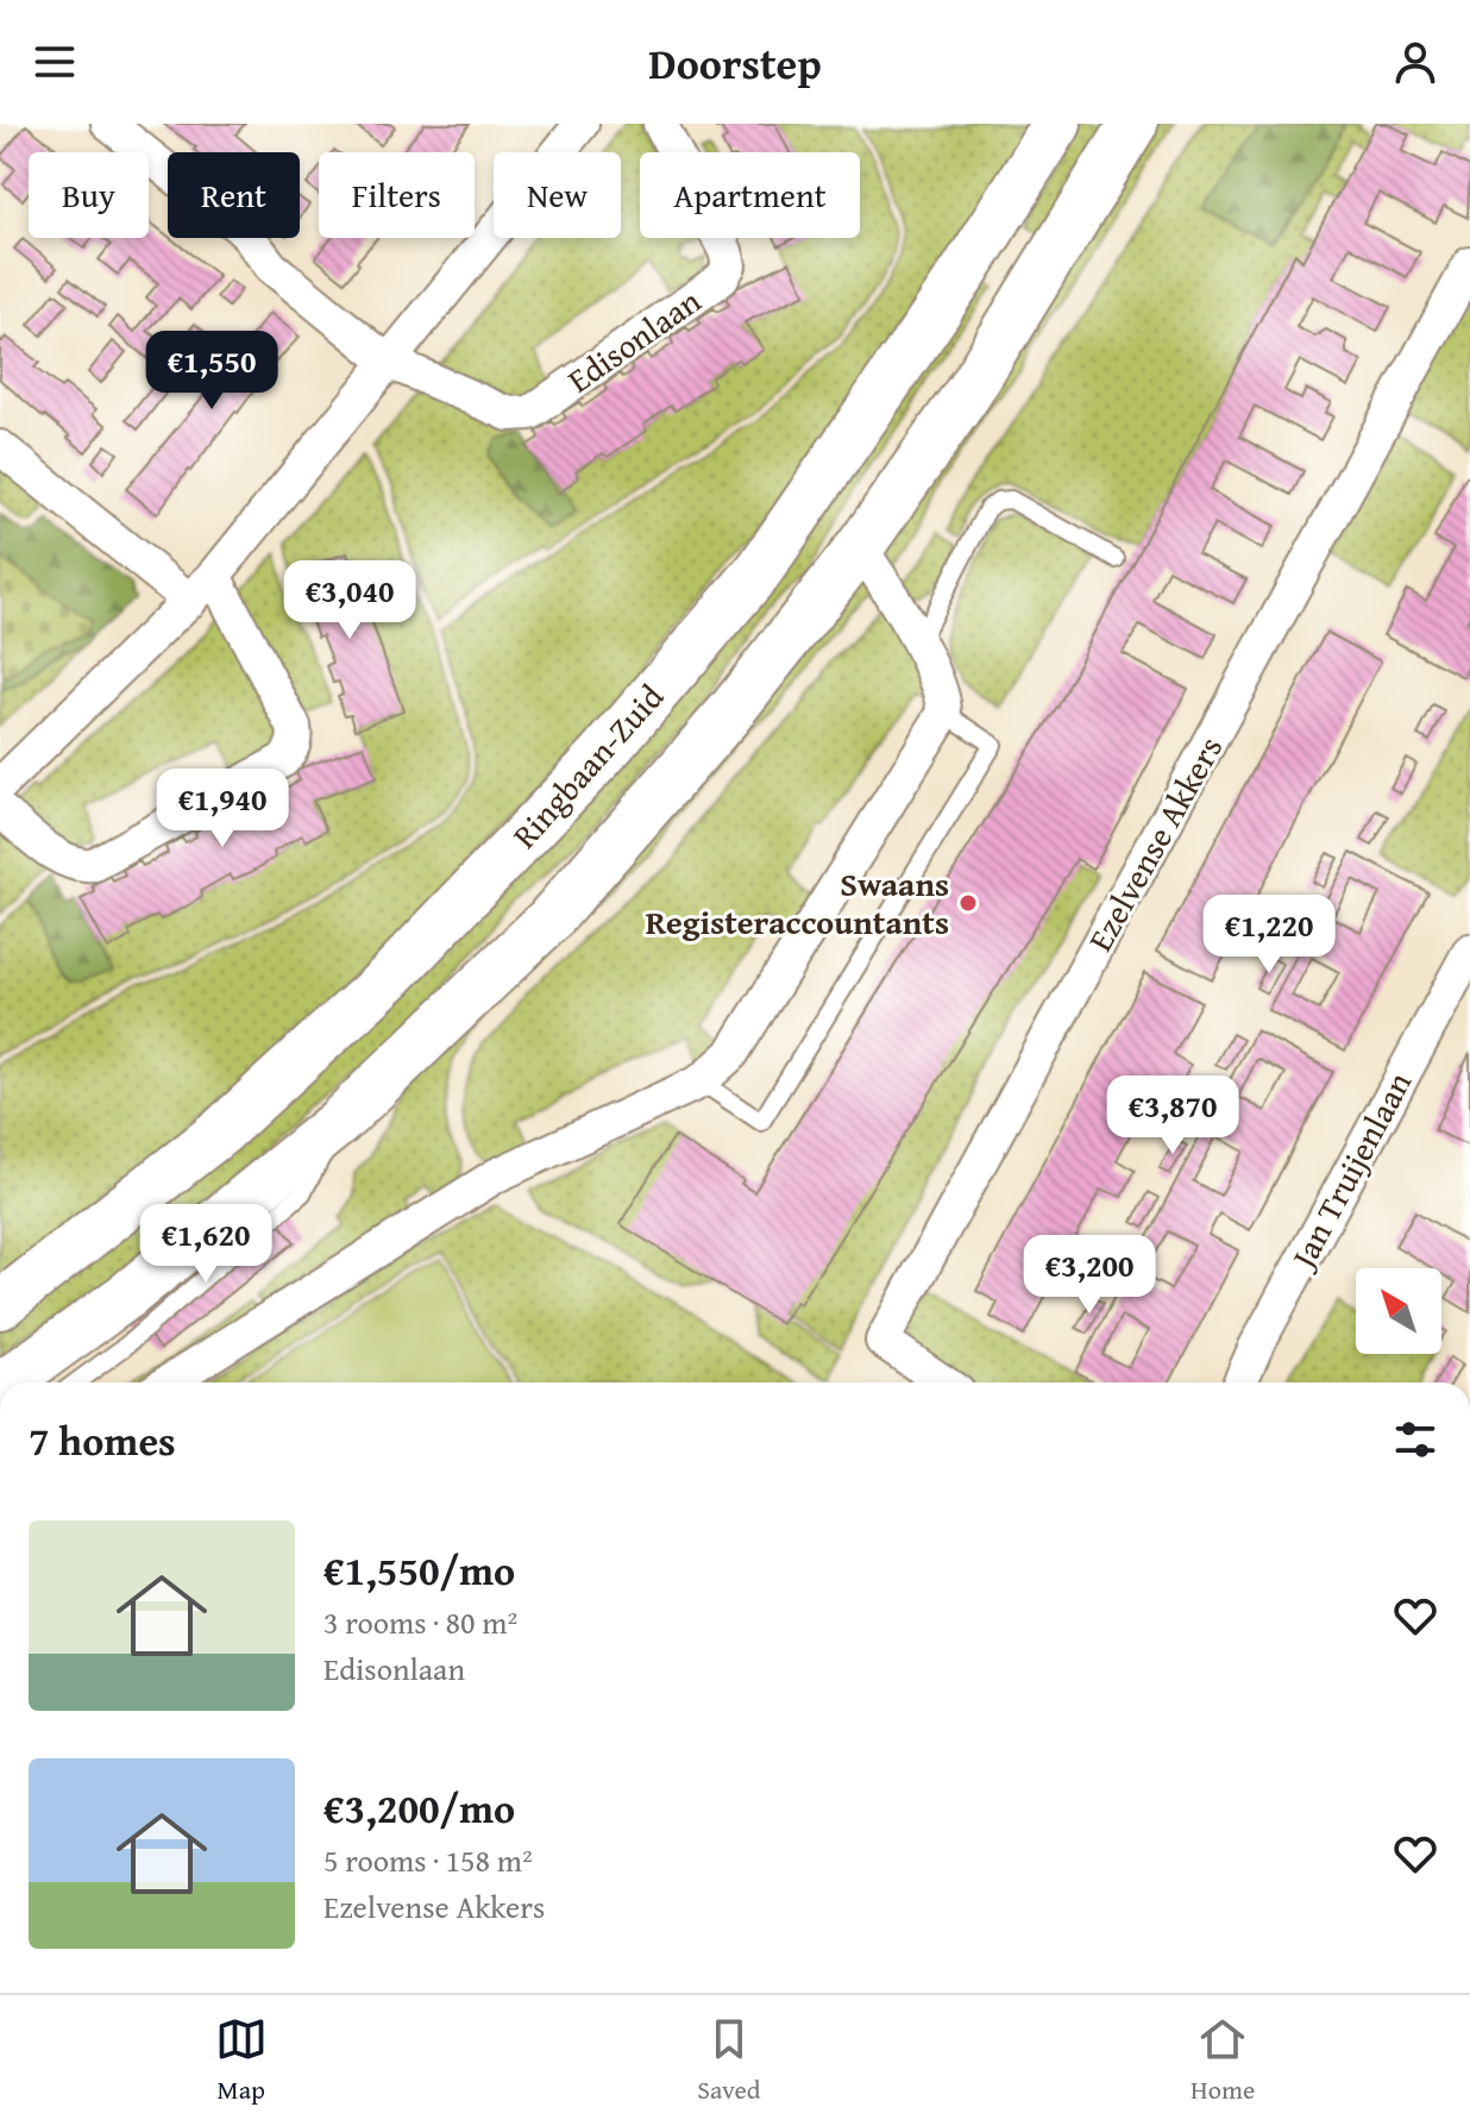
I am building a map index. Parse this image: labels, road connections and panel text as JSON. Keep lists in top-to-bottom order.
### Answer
{
  "streets": {
    "main road": ["Ringbaan-Zuid"],
    "street": ["Edisonlaan", "Ezelvense Akkers", "Jan Truijenlaan"]
  },
  "places": ["Swaans Registeraccountants"],
  "north": "top left",
  "page": {
    "header": "Doorstep",
    "chip": [
      "Buy",
      "Rent",
      "Filters",
      "New",
      "Apartment"
    ],
    "price": [
      "€1,550",
      "€3,040",
      "€1,940",
      "€1,220",
      "€3,870",
      "€1,620",
      "€3,200"
    ],
    "heading": "7 homes",
    "list": [
      {
        "name": "€1,550/mo",
        "note": "3 rooms · 80 m² · Edisonlaan"
      },
      {
        "name": "€3,200/mo",
        "note": "5 rooms · 158 m² · Ezelvense Akkers"
      }
    ],
    "tabs": ["Map", "Saved", "Home"]
  }
}
